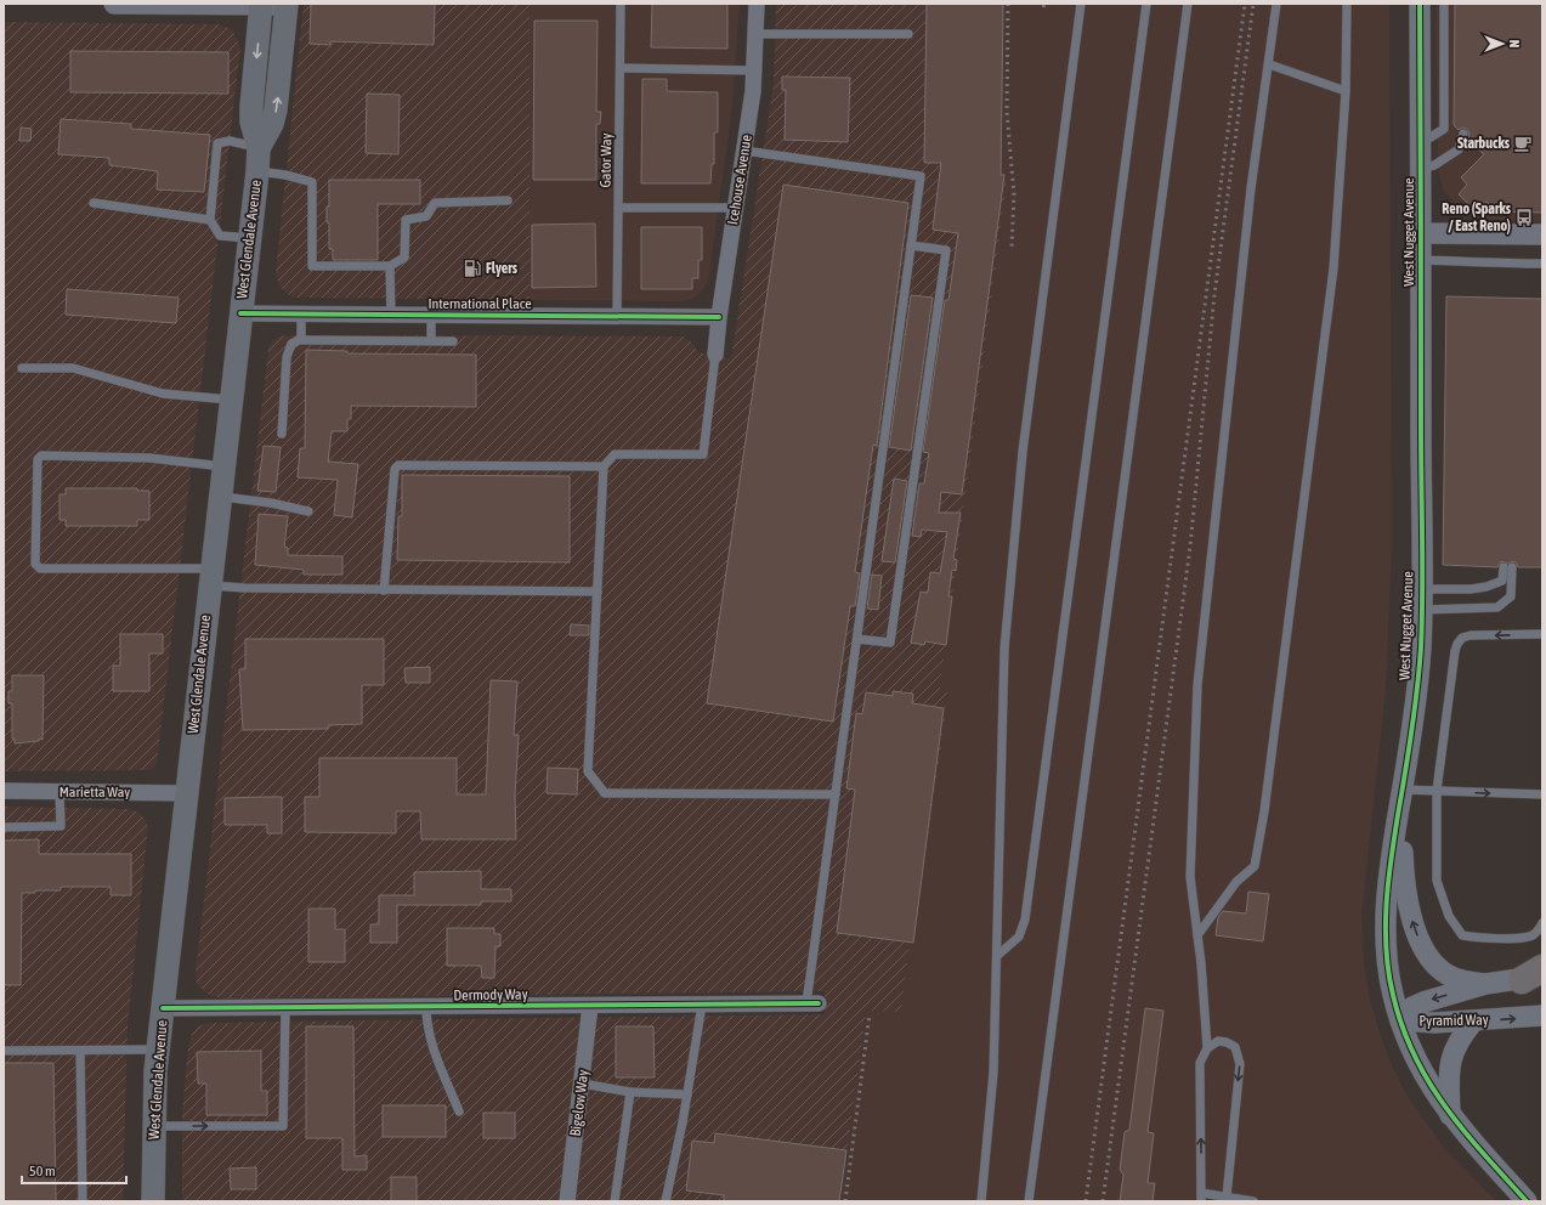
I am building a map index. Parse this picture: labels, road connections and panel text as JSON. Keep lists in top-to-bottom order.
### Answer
{
  "streets": {
    "main road": ["West Glendale Avenue"],
    "street": [
      "Icehouse Avenue",
      "West Nugget Avenue",
      "International Place",
      "Marietta Way",
      "Dermody Way",
      "Pyramid Way",
      "Bigelow Way"
    ],
    "lane": ["Gator Way"]
  },
  "crossings": [
    ["Gator Way", "International Place"],
    ["Icehouse Avenue", "International Place"],
    ["West Nugget Avenue", "Pyramid Way"],
    ["West Glendale Avenue", "International Place"],
    ["West Glendale Avenue", "Marietta Way"],
    ["West Glendale Avenue", "Dermody Way"],
    ["Dermody Way", "Bigelow Way"]
  ],
  "places": {
    "cafe": ["Starbucks"],
    "bus stop": ["Reno (Sparks / East Reno)"],
    "fuel station": ["Flyers"]
  },
  "scale_bar": "50 m",
  "north": "right"
}
